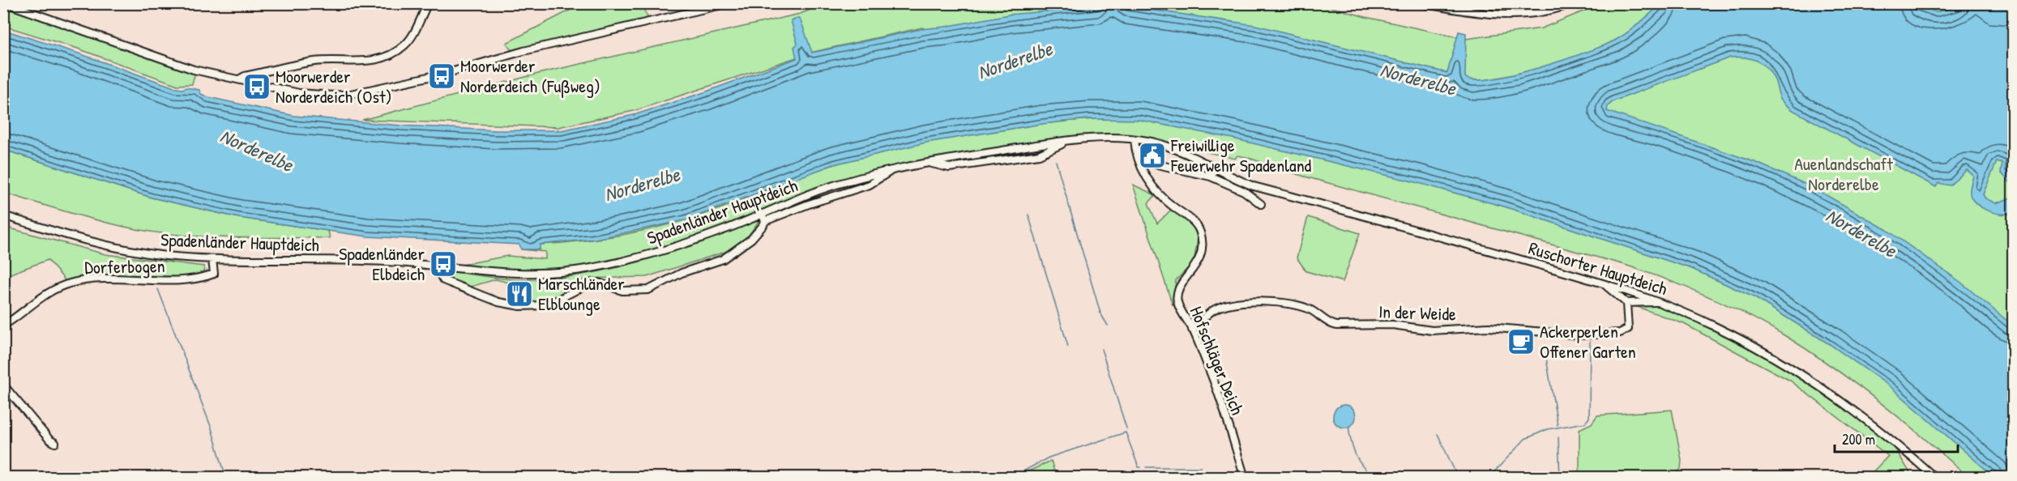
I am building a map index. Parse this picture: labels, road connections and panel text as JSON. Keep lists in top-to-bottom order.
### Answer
{
  "streets": {
    "street": [
      "Spadenländer Hauptdeich",
      "Dorferbogen",
      "Ruschorter Hauptdeich",
      "In der Weide",
      "Hofschläger Deich"
    ]
  },
  "crossings": [
    ["Spadenländer Hauptdeich", "Dorferbogen"],
    ["Spadenländer Hauptdeich", "Ruschorter Hauptdeich"],
    ["Spadenländer Hauptdeich", "Hofschläger Deich"],
    ["Ruschorter Hauptdeich", "Hofschläger Deich"],
    ["In der Weide", "Hofschläger Deich"]
  ],
  "water": ["Norderelbe"],
  "parks": ["Auenlandschaft Norderelbe"],
  "places": {
    "bus stop": ["Moorwerder Norderdeich (Fußweg)", "Moorwerder Norderdeich (Ost)", "Spadenländer Elbdeich"],
    "public building": ["Freiwillige Feuerwehr Spadenland"],
    "restaurant": ["Marschländer Elblounge"],
    "cafe": ["Ackerperlen Offener Garten"]
  },
  "scale_bar": "200 m"
}
